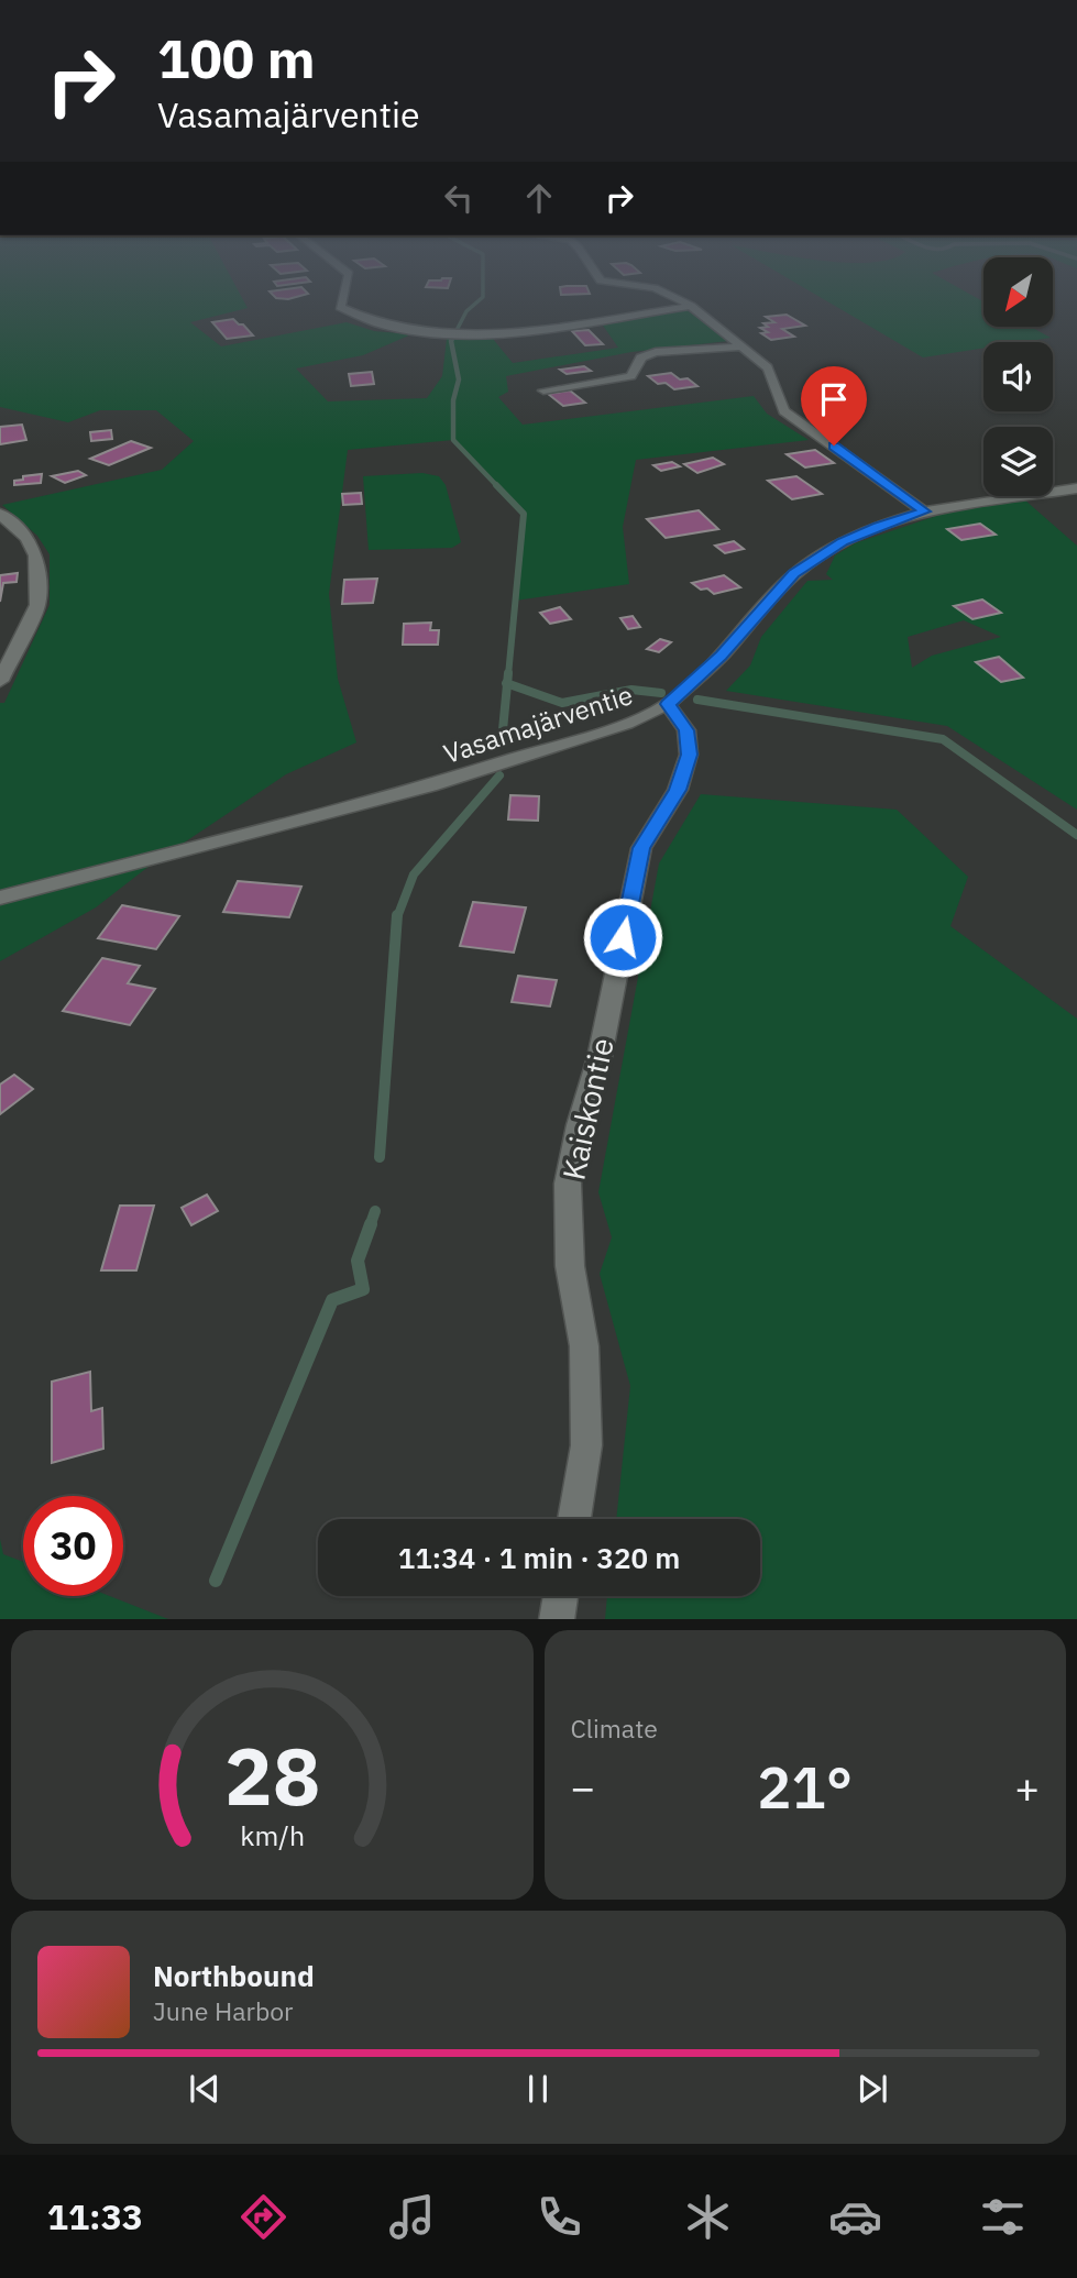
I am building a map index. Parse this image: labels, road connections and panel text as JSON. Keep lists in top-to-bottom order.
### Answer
{
  "streets": {
    "street": ["Vasamajärventie", "Kaiskontie"]
  },
  "crossings": [
    ["Vasamajärventie", "Kaiskontie"]
  ],
  "north": "bottom left",
  "page": {
    "turn": ["100 m", "Vasamajärventie"],
    "limit": "30",
    "trip": "11:34 · 1 min · 320 m",
    "tile": "Climate",
    "heat": ["−", "21°", "+"],
    "song": ["Northbound", "June Harbor"],
    "tabs": "11:33",
    "gauge": ["28", "km/h"]
  }
}
